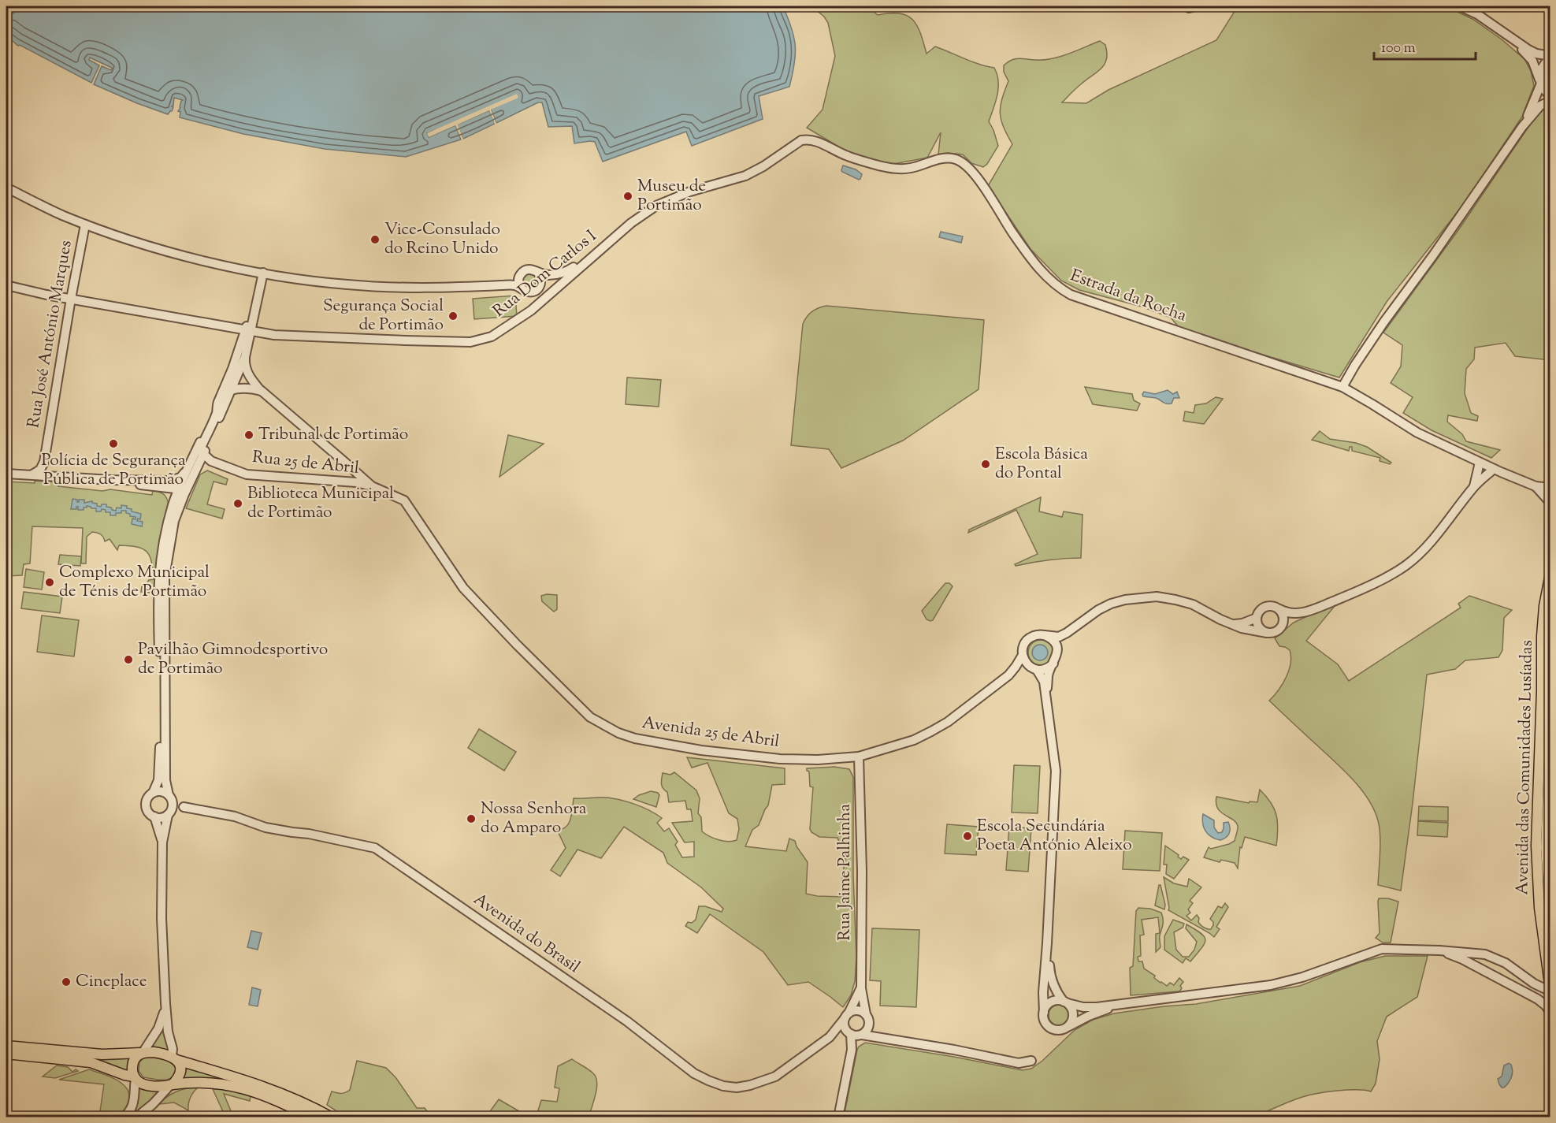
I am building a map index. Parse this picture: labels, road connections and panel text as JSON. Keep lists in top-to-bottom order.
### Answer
{
  "streets": {
    "main road": ["Avenida das Comunidades Lusíadas"],
    "street": [
      "Rua Dom Carlos I",
      "Estrada da Rocha",
      "Rua José António Marques",
      "Rua 25 de Abril",
      "Avenida 25 de Abril",
      "Rua Jaime Palhinha",
      "Avenida do Brasil"
    ]
  },
  "crossings": [
    ["Rua Dom Carlos I", "Estrada da Rocha"],
    ["Rua Dom Carlos I", "Rua José António Marques"],
    ["Rua 25 de Abril", "Avenida 25 de Abril"],
    ["Avenida 25 de Abril", "Rua Jaime Palhinha"],
    ["Rua Jaime Palhinha", "Avenida do Brasil"]
  ],
  "places": [
    "Museu de Portimão",
    "Vice-Consulado do Reino Unido",
    "Segurança Social de Portimão",
    "Tribunal de Portimão",
    "Polícia de Segurança Pública de Portimão",
    "Escola Básica do Pontal",
    "Biblioteca Municipal de Portimão",
    "Complexo Municipal de Ténis de Portimão",
    "Pavilhão Gimnodesportivo de Portimão",
    "Nossa Senhora do Amparo",
    "Escola Secundária Poeta António Aleixo",
    "Cineplace"
  ],
  "scale_bar": "100 m"
}
